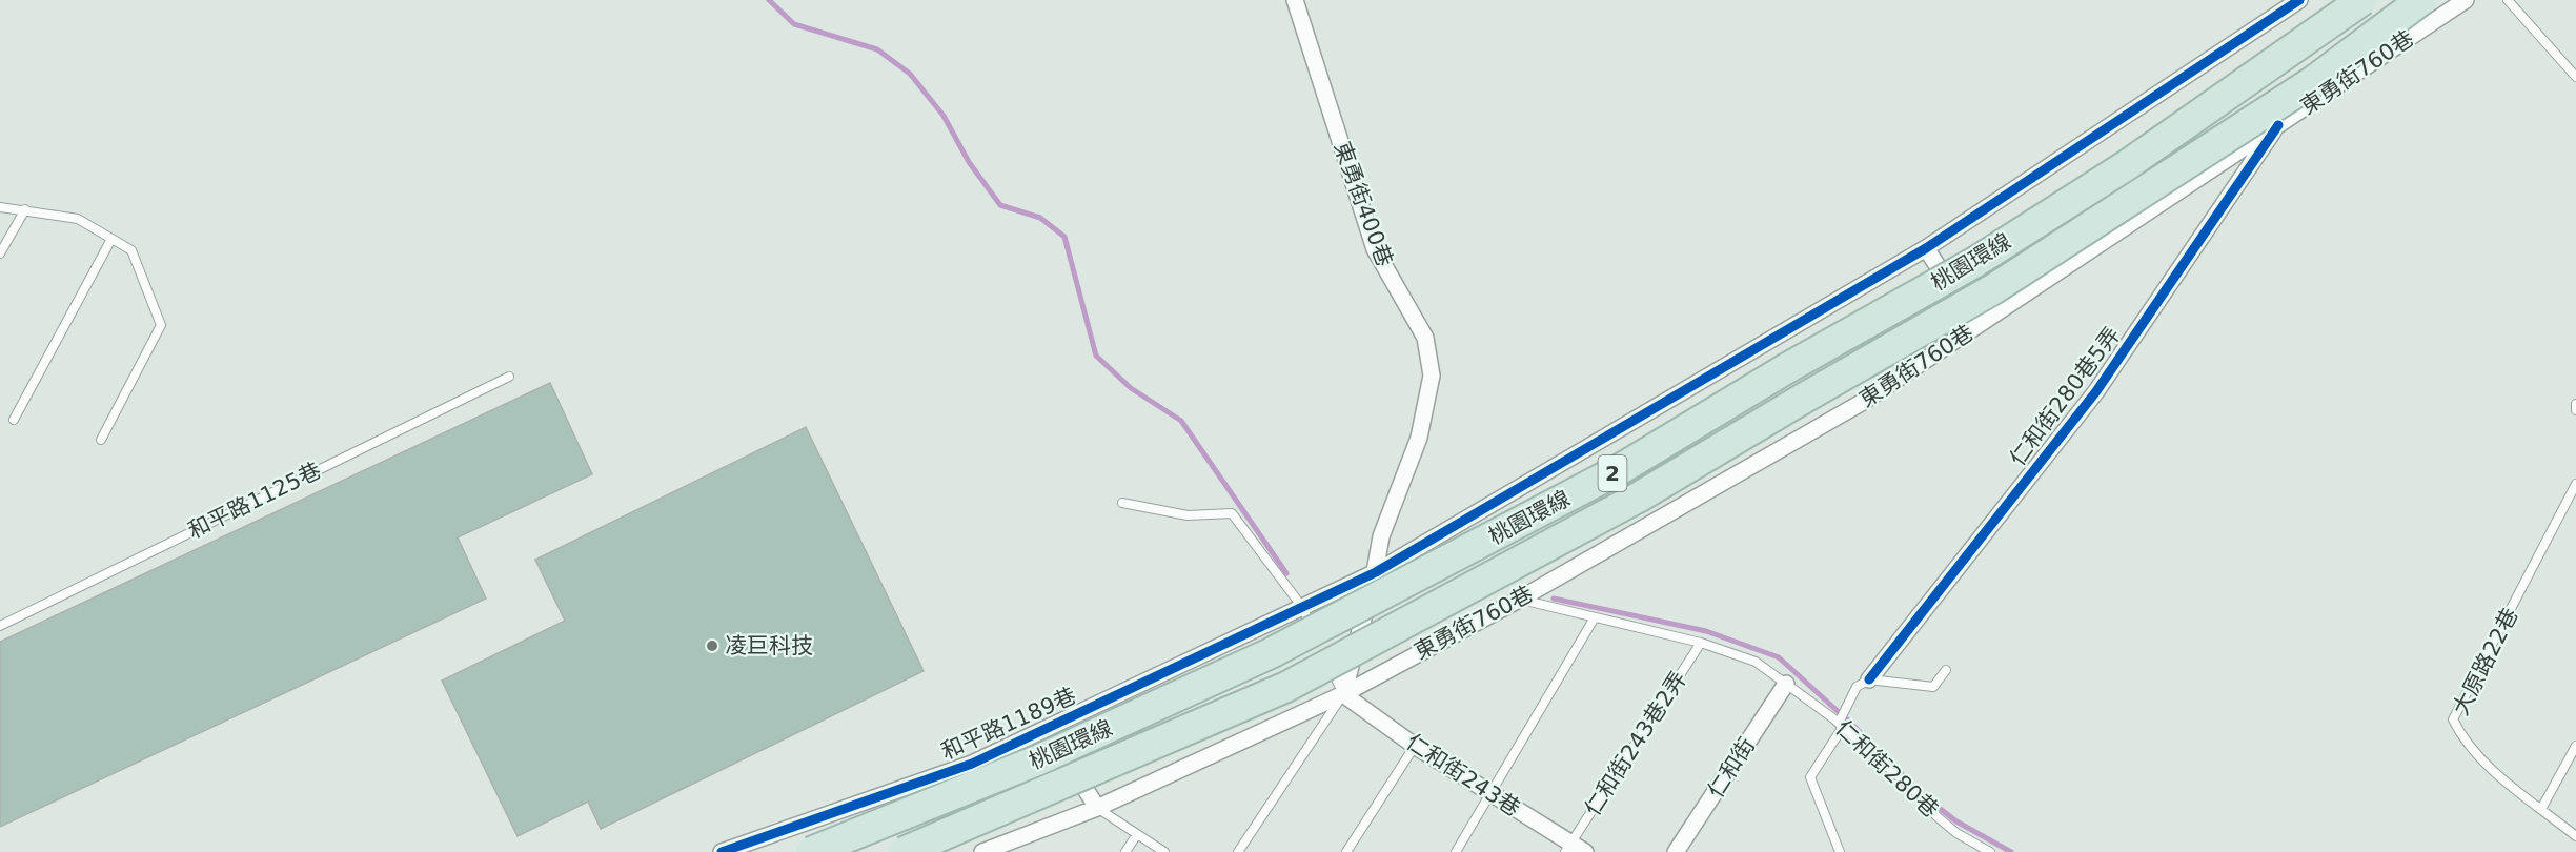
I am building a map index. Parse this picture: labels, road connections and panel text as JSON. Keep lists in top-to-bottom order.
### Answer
{
  "streets": {
    "highway": ["桃園環線", "2"],
    "street": [
      "東勇街760巷",
      "東勇街400巷",
      "仁和街280巷5弄",
      "和平路1189巷",
      "仁和街",
      "仁和街243巷"
    ],
    "lane": [
      "和平路1125巷",
      "大原路22巷",
      "仁和街243巷2弄",
      "仁和街280巷"
    ]
  },
  "crossings": [
    ["東勇街760巷", "東勇街400巷"],
    ["東勇街760巷", "仁和街280巷5弄"],
    ["東勇街760巷", "仁和街280巷"],
    ["東勇街760巷", "仁和街243巷"],
    ["東勇街400巷", "和平路1189巷"],
    ["東勇街400巷", "仁和街243巷"],
    ["仁和街243巷2弄", "仁和街280巷"],
    ["仁和街243巷2弄", "仁和街243巷"],
    ["仁和街", "仁和街280巷"]
  ],
  "places": ["凌巨科技"]
}
